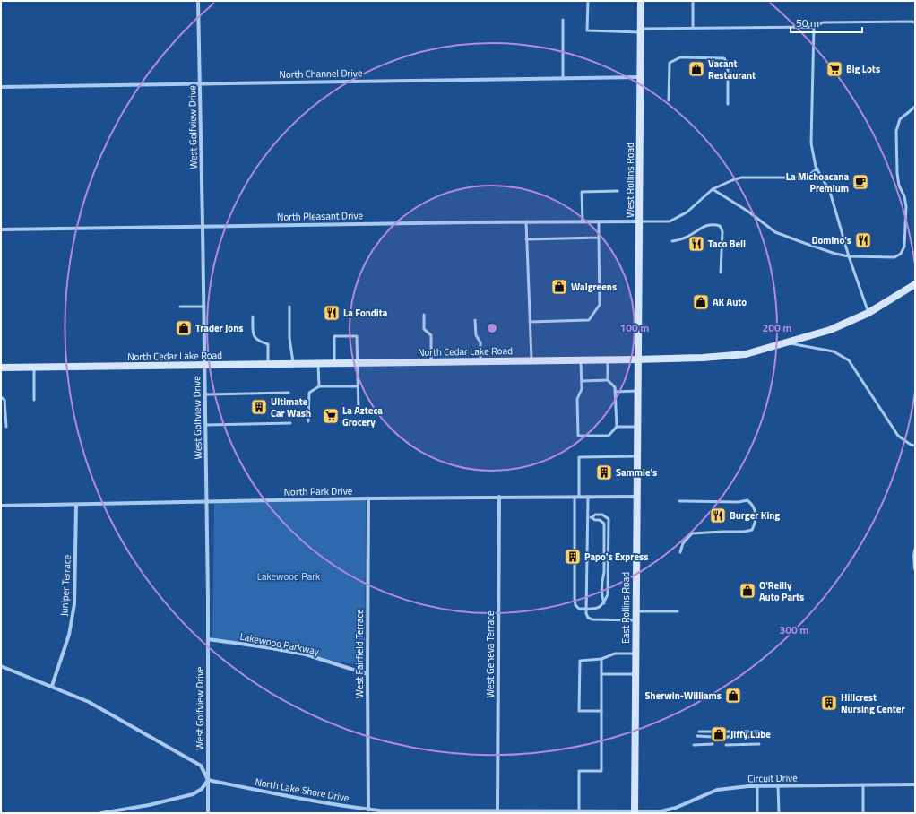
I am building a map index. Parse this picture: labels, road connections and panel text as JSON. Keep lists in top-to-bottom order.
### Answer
{
  "streets": {
    "main road": ["West Rollins Road", "North Cedar Lake Road", "East Rollins Road"],
    "street": [
      "North Channel Drive",
      "West Golfview Drive",
      "North Pleasant Drive",
      "North Park Drive",
      "Juniper Terrace",
      "Lakewood Parkway",
      "West Fairfield Terrace",
      "West Geneva Terrace",
      "Circuit Drive",
      "North Lake Shore Drive"
    ]
  },
  "crossings": [
    ["North Channel Drive", "West Golfview Drive"],
    ["North Channel Drive", "West Rollins Road"],
    ["West Golfview Drive", "North Pleasant Drive"],
    ["West Golfview Drive", "North Cedar Lake Road"],
    ["West Golfview Drive", "North Park Drive"],
    ["West Golfview Drive", "Lakewood Parkway"],
    ["West Golfview Drive", "North Lake Shore Drive"],
    ["West Rollins Road", "North Pleasant Drive"],
    ["West Rollins Road", "North Cedar Lake Road"],
    ["West Rollins Road", "East Rollins Road"],
    ["North Cedar Lake Road", "East Rollins Road"],
    ["North Park Drive", "Juniper Terrace"],
    ["North Park Drive", "East Rollins Road"],
    ["North Park Drive", "West Fairfield Terrace"],
    ["North Park Drive", "West Geneva Terrace"],
    ["East Rollins Road", "Circuit Drive"],
    ["East Rollins Road", "North Lake Shore Drive"],
    ["Lakewood Parkway", "West Fairfield Terrace"],
    ["West Fairfield Terrace", "North Lake Shore Drive"],
    ["West Geneva Terrace", "North Lake Shore Drive"],
    ["Circuit Drive", "North Lake Shore Drive"]
  ],
  "parks": ["Lakewood Park"],
  "places": {
    "shop": [
      "Vacant Restaurant",
      "Walgreens",
      "AK Auto",
      "Trader Jons",
      "O'Reilly Auto Parts",
      "Sherwin-Williams",
      "Jiffy Lube"
    ],
    "supermarket": ["Big Lots", "La Azteca Grocery"],
    "cafe": ["La Michoacana Premium"],
    "restaurant": [
      "Domino's",
      "Taco Bell",
      "La Fondita",
      "Burger King"
    ],
    "building": [
      "Ultimate Car Wash",
      "Sammie's",
      "Papo's Express",
      "Hillcrest Nursing Center"
    ]
  },
  "scale_bar": "50 m",
  "rings": ["100 m", "200 m", "300 m"]
}
